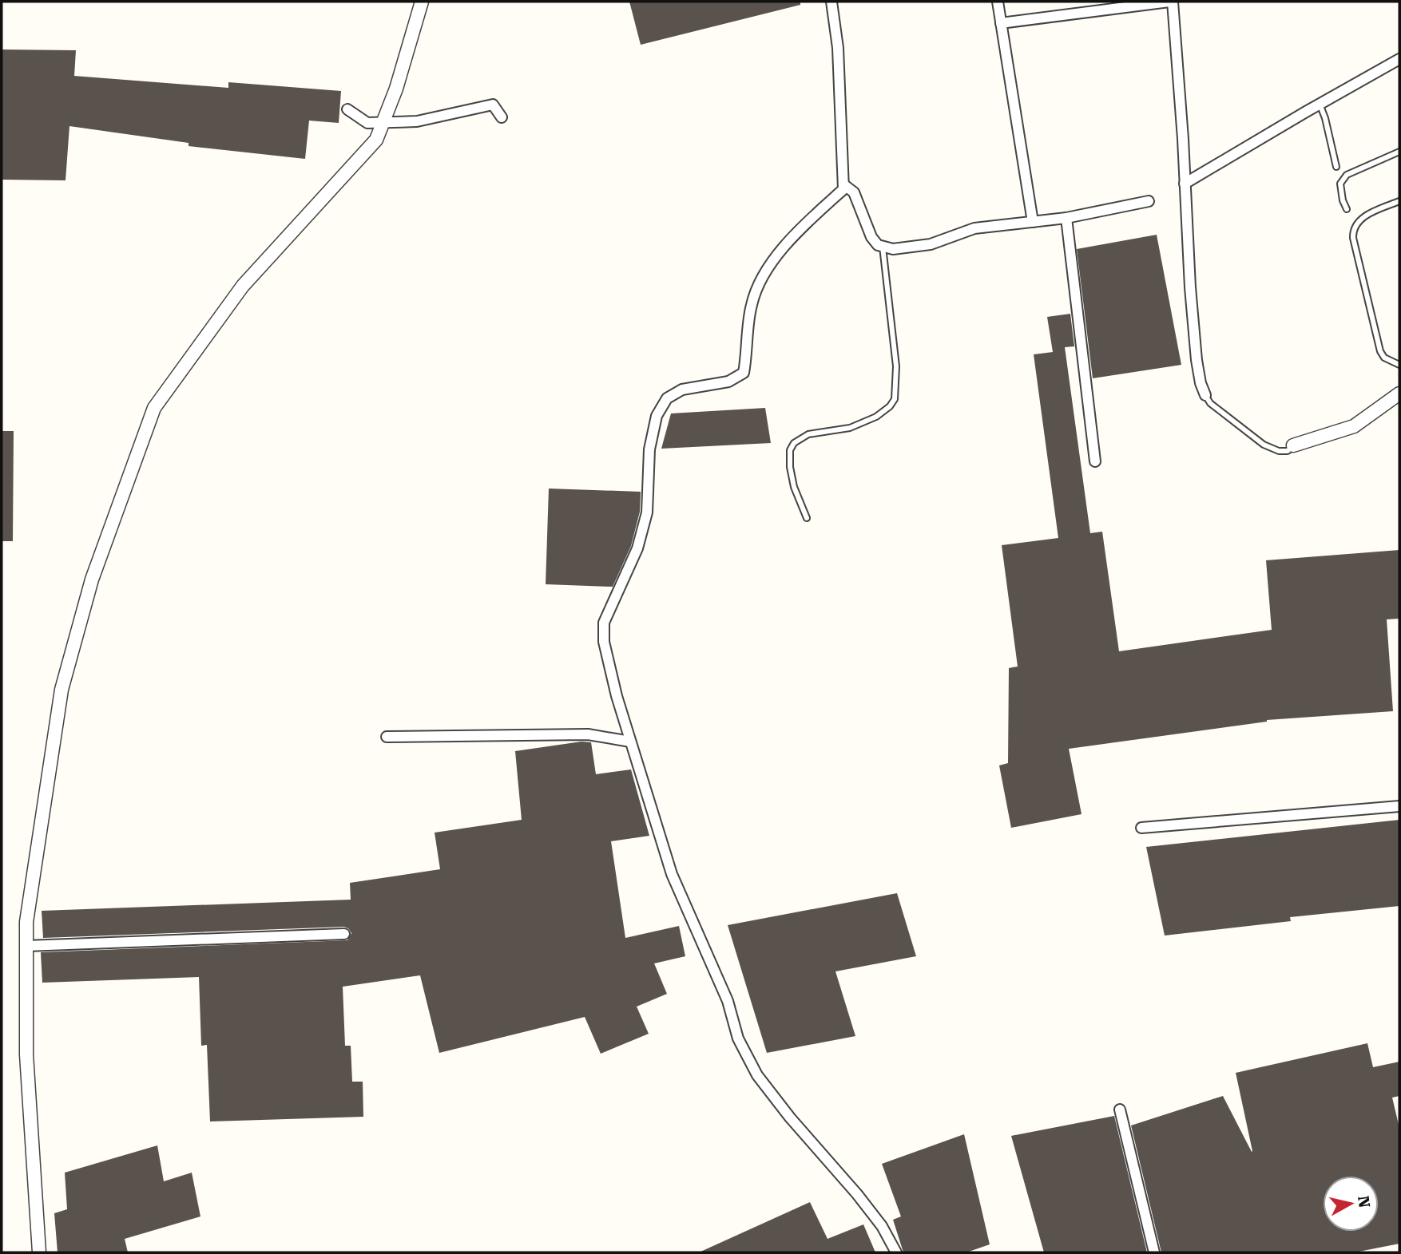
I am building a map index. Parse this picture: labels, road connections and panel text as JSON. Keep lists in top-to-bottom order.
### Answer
{
  "north": "right"
}
